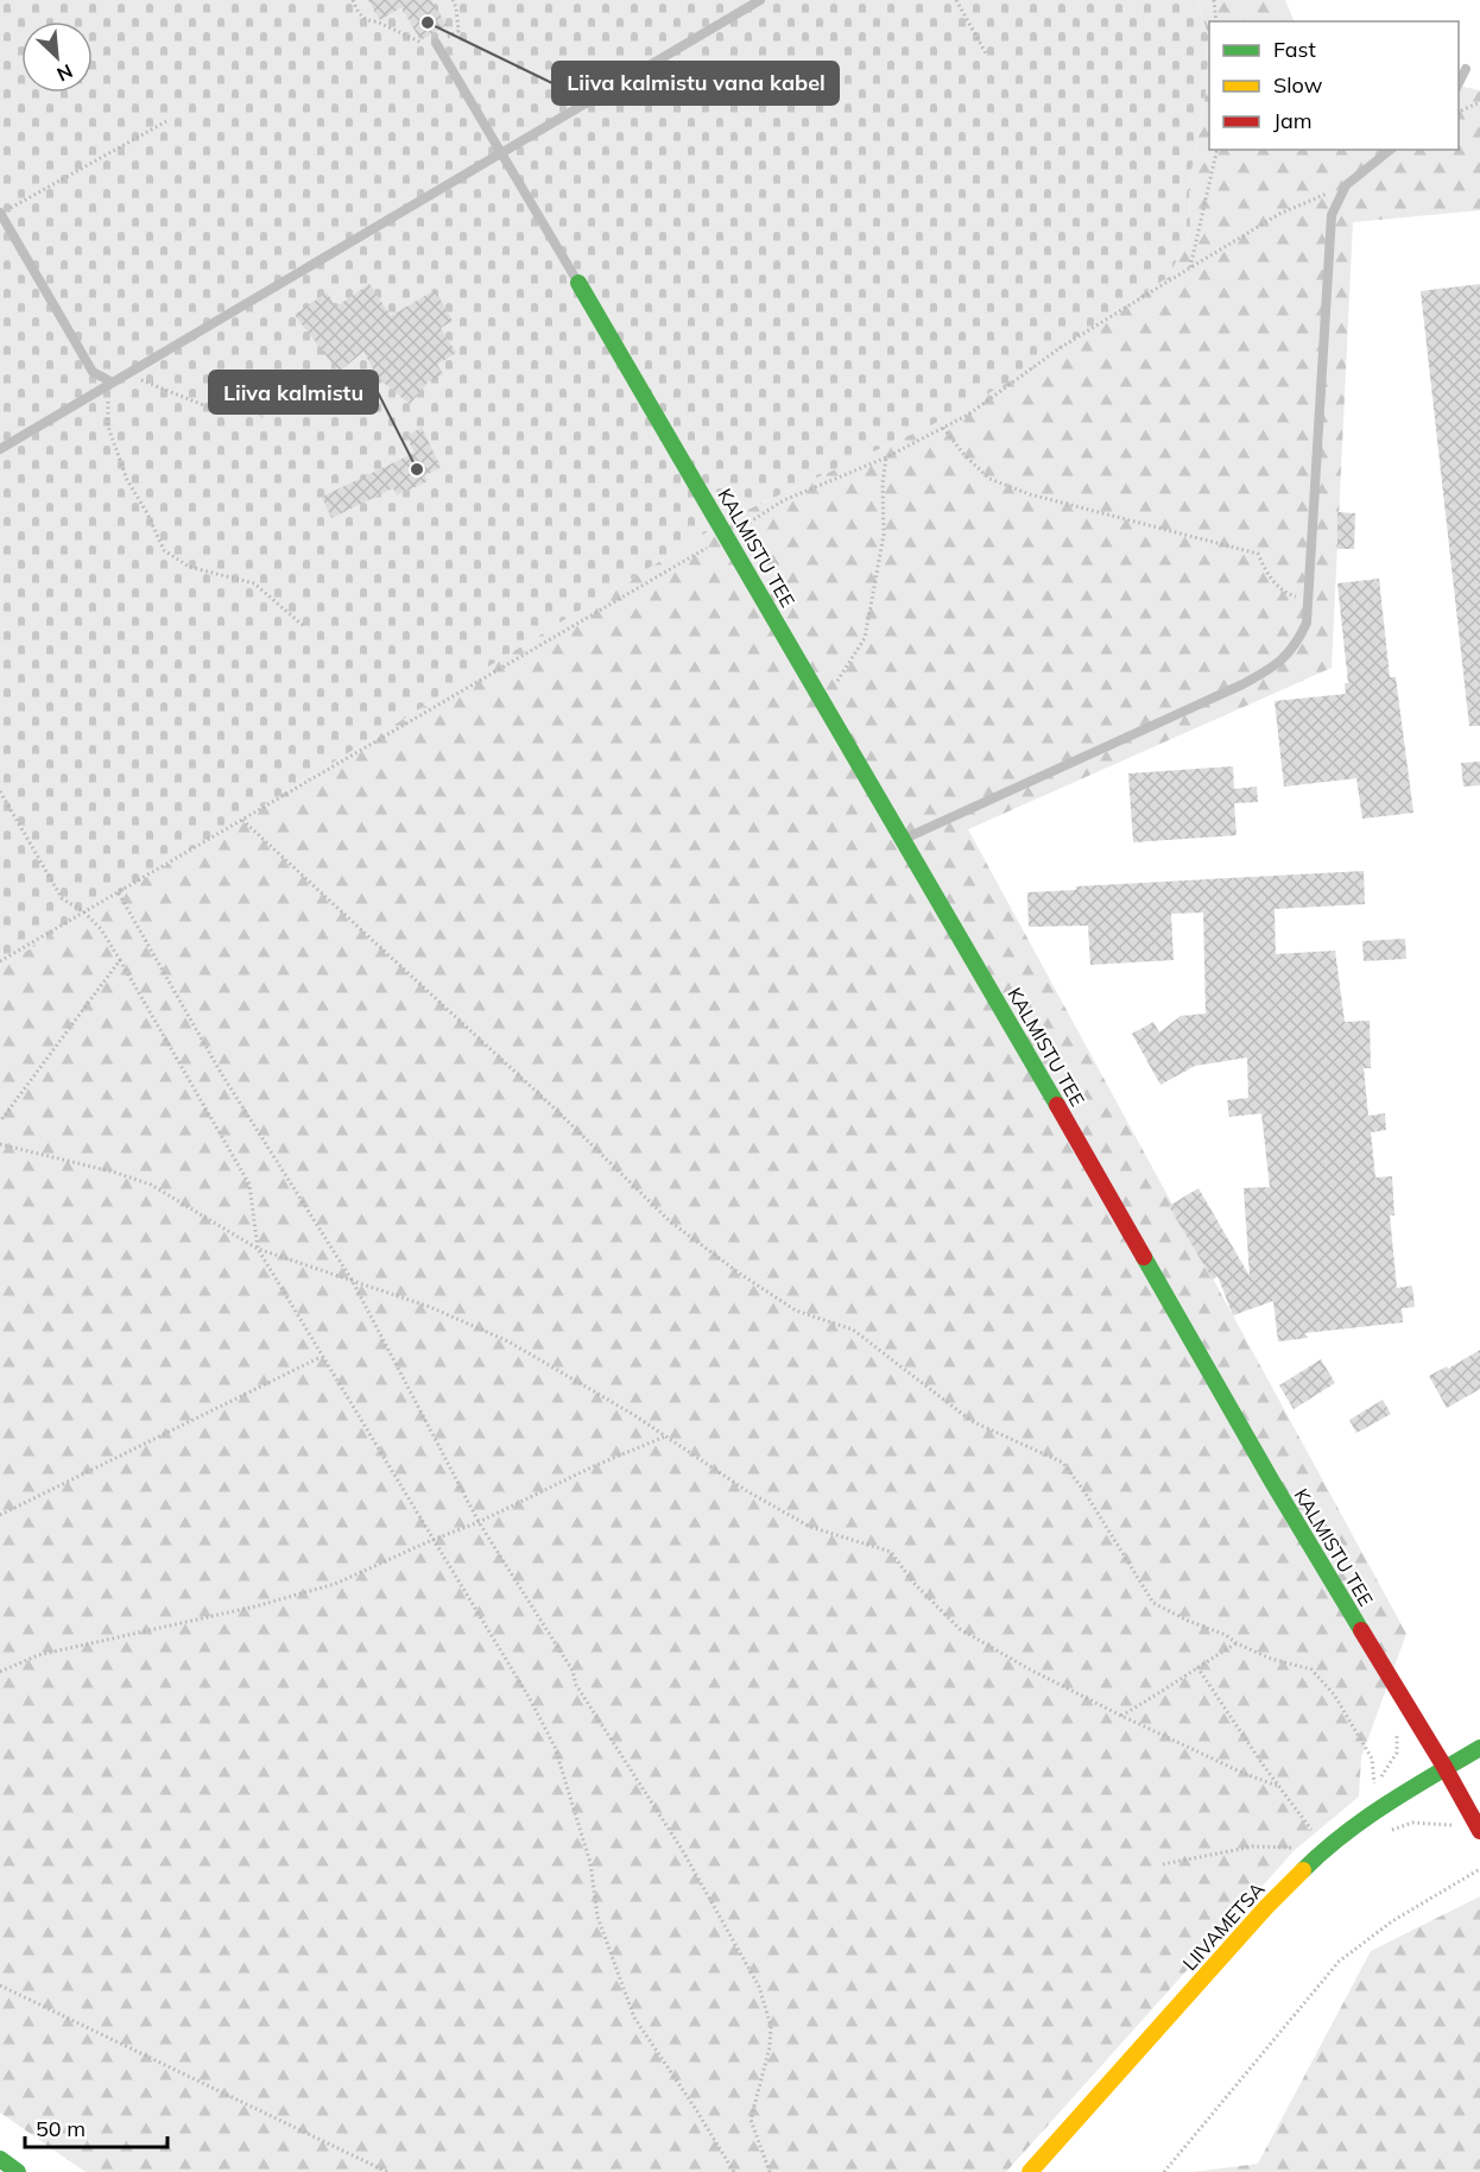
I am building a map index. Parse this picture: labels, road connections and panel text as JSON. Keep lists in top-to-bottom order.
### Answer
{
  "streets": {
    "street": ["KALMISTU TEE", "LIIVAMETSA"]
  },
  "crossings": [
    ["KALMISTU TEE", "LIIVAMETSA"]
  ],
  "places": ["Liiva kalmistu vana kabel", "Liiva kalmistu"],
  "legend": ["Fast", "Slow", "Jam"],
  "scale_bar": "50 m",
  "north": "bottom right"
}
